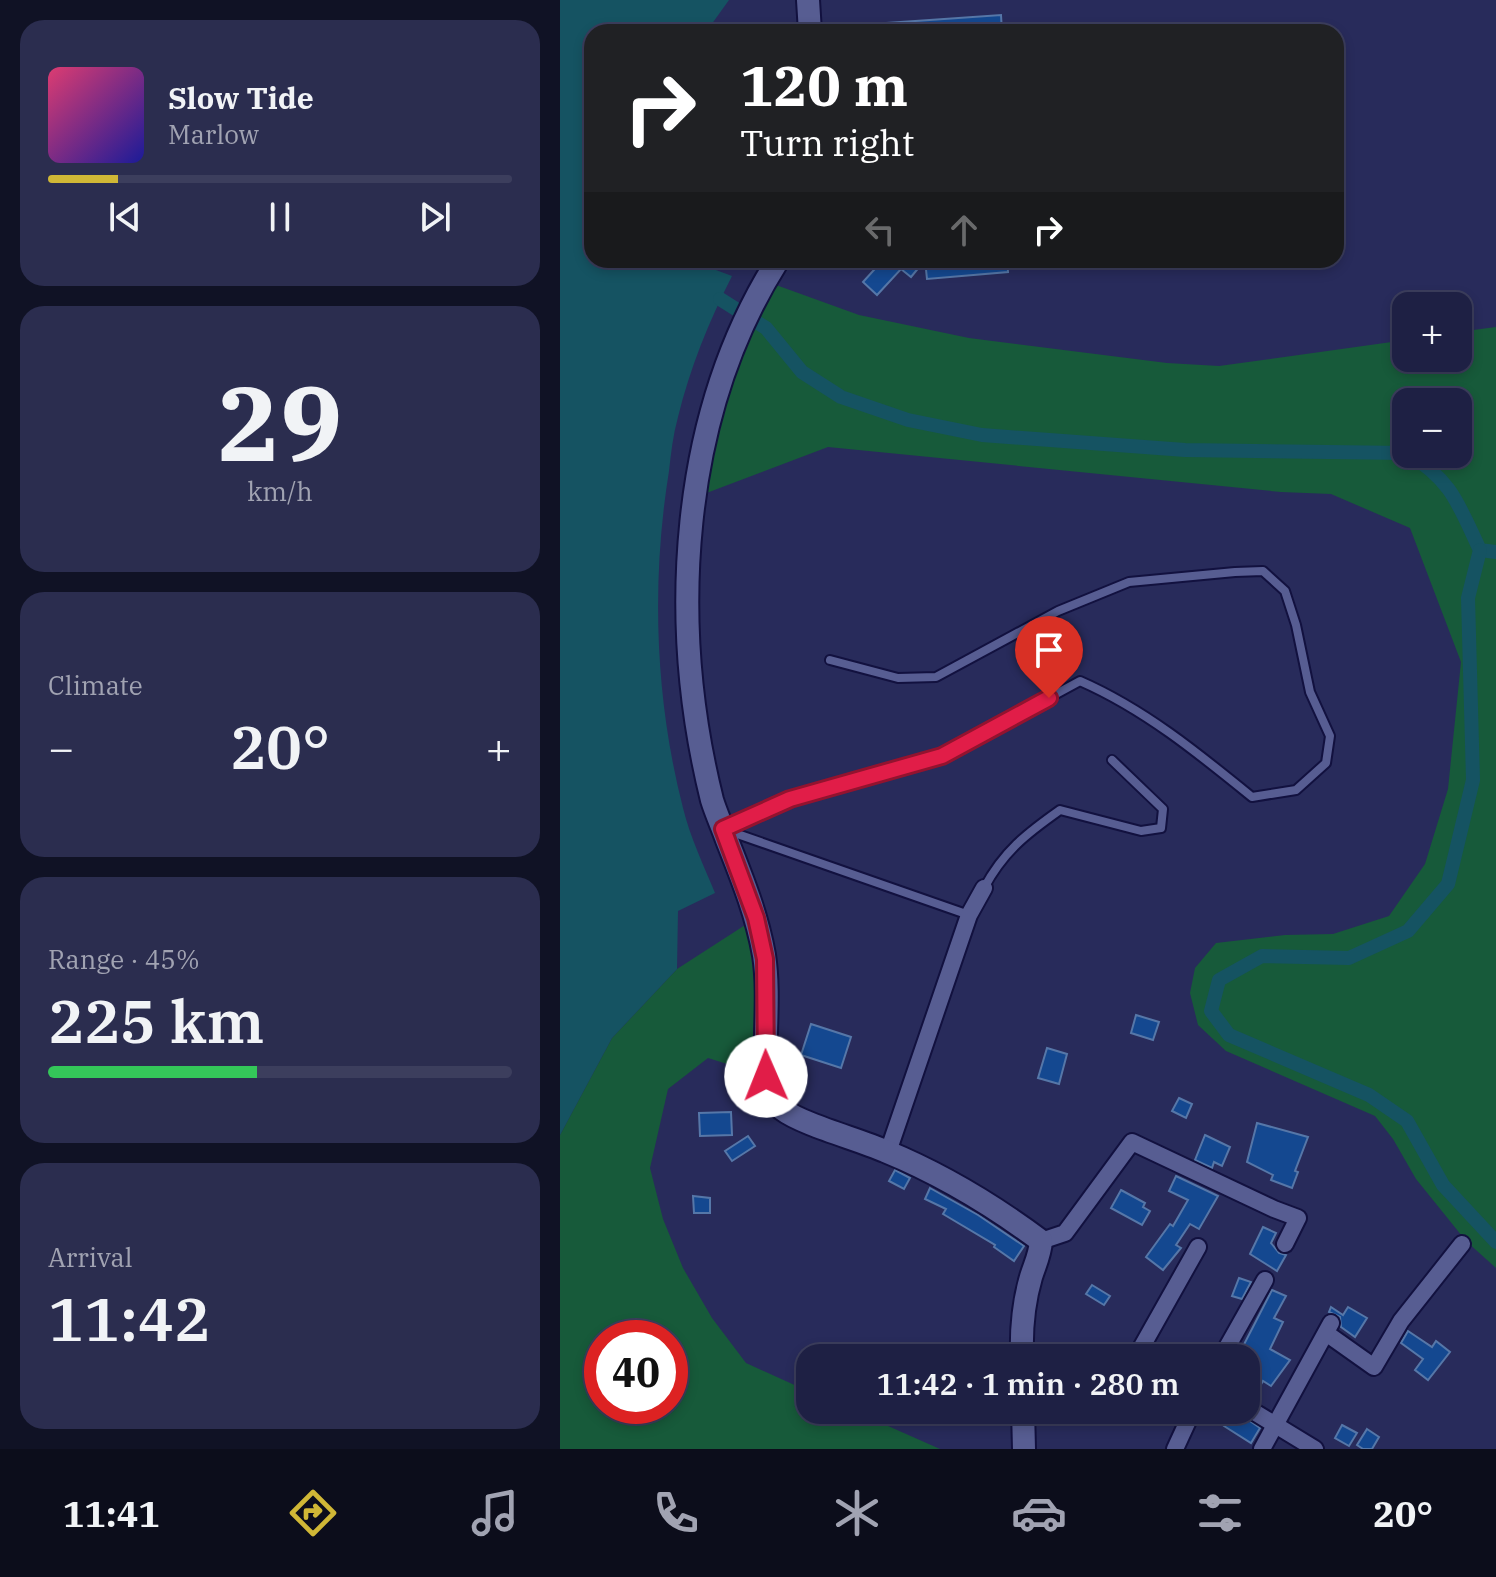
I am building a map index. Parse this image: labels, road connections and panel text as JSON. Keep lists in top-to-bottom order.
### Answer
{
  "page": {
    "turn": ["120 m", "Turn right"],
    "song": ["Slow Tide", "Marlow"],
    "map_buttons": ["+", "−"],
    "tile": [
      ["29", "km/h"],
      "Climate",
      ["Range · 45%", "225 km"],
      ["Arrival", "11:42"]
    ],
    "heat": ["−", "20°", "+"],
    "limit": "40",
    "trip": "11:42 · 1 min · 280 m",
    "tabs": ["11:41", "20°"]
  }
}
